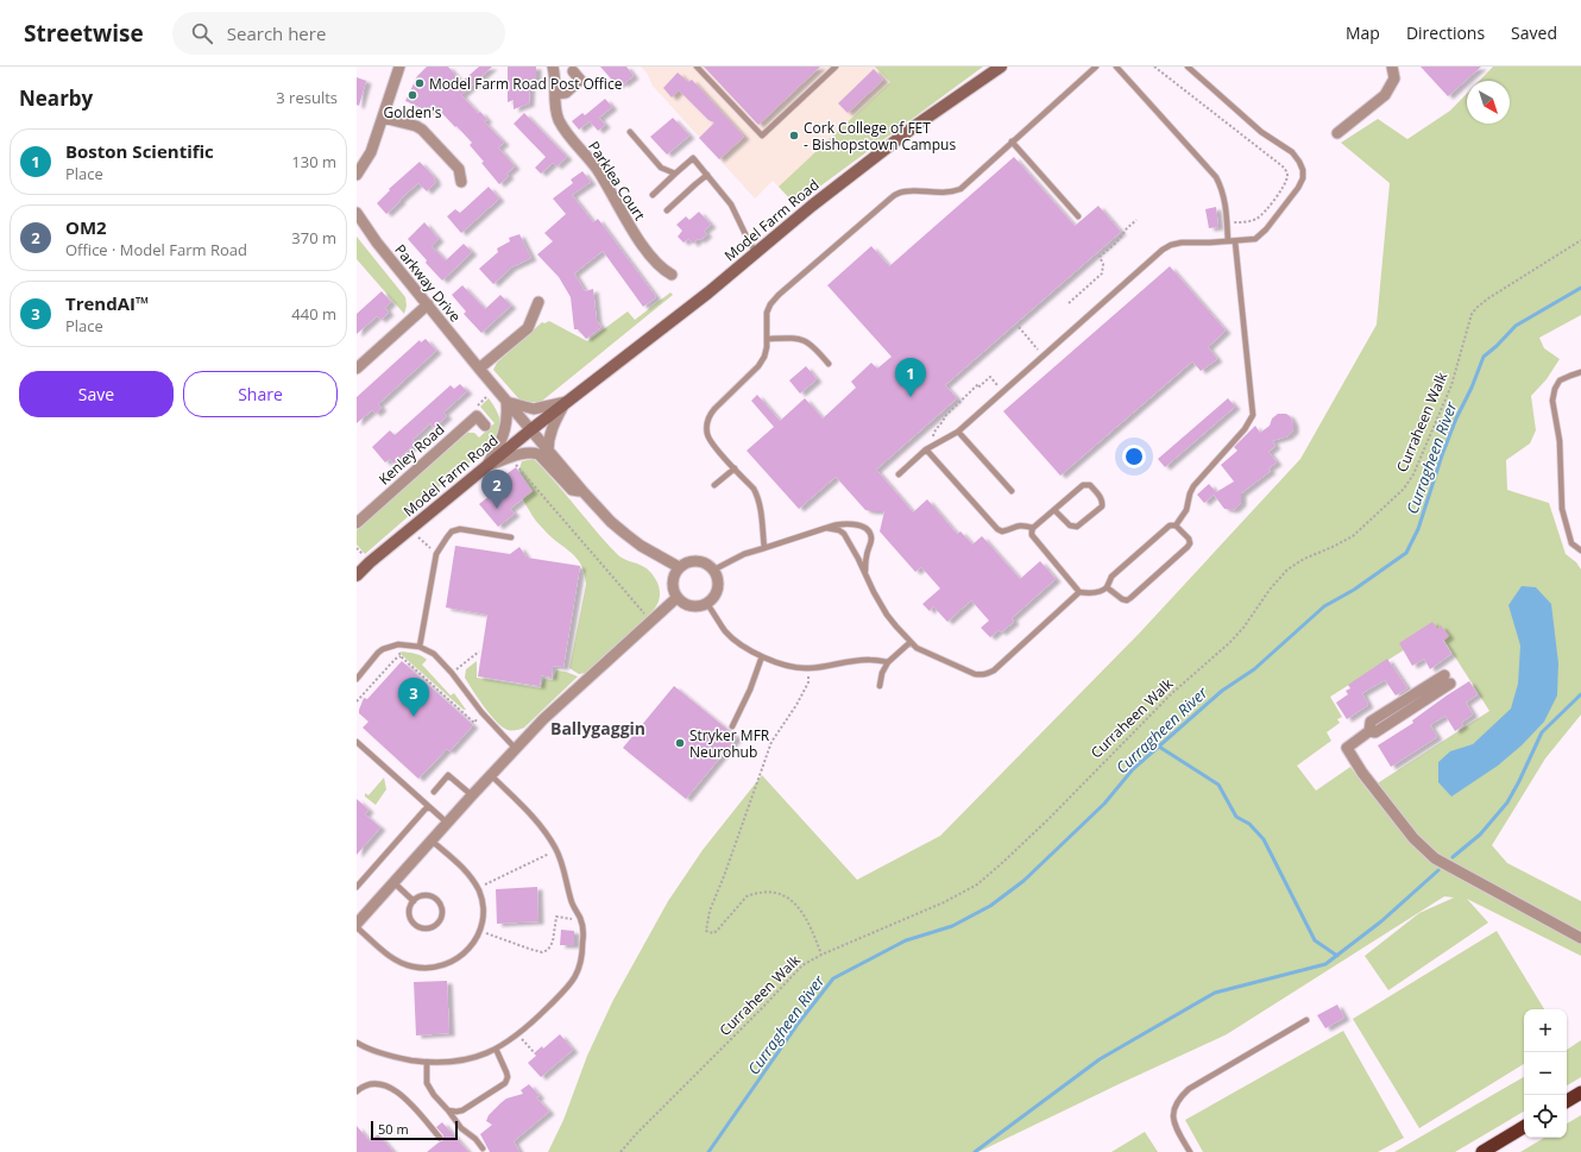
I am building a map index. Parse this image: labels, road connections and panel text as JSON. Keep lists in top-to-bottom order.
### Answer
{
  "streets": {
    "main road": ["Model Farm Road"],
    "street": ["Parklea Court", "Parkway Drive", "Kenley Road"],
    "path": ["Curraheen Walk"]
  },
  "crossings": [
    ["Model Farm Road", "Parkway Drive"]
  ],
  "districts": ["Ballygaggin"],
  "water": ["Curragheen River"],
  "places": [
    "Model Farm Road Post Office",
    "Golden's",
    "Cork College of FET - Bishopstown Campus",
    "Stryker MFR Neurohub"
  ],
  "scale_bar": "50 m",
  "north": "bottom right",
  "page": {
    "header": "Streetwise",
    "search": "Search here",
    "nav": ["Map", "Directions", "Saved"],
    "heading": ["Nearby", "3 results"],
    "list": [
      {
        "mark": "1",
        "name": "Boston Scientific",
        "note": "Place",
        "value": "130 m"
      },
      {
        "mark": "2",
        "name": "OM2",
        "note": "Office · Model Farm Road",
        "value": "370 m"
      },
      {
        "mark": "3",
        "name": "TrendAI™",
        "note": "Place",
        "value": "440 m"
      }
    ],
    "buttons": ["Save", "Share"],
    "pins": ["1", "2", "3"],
    "map_buttons": ["+", "−"],
    "scale": "50 m"
  }
}
